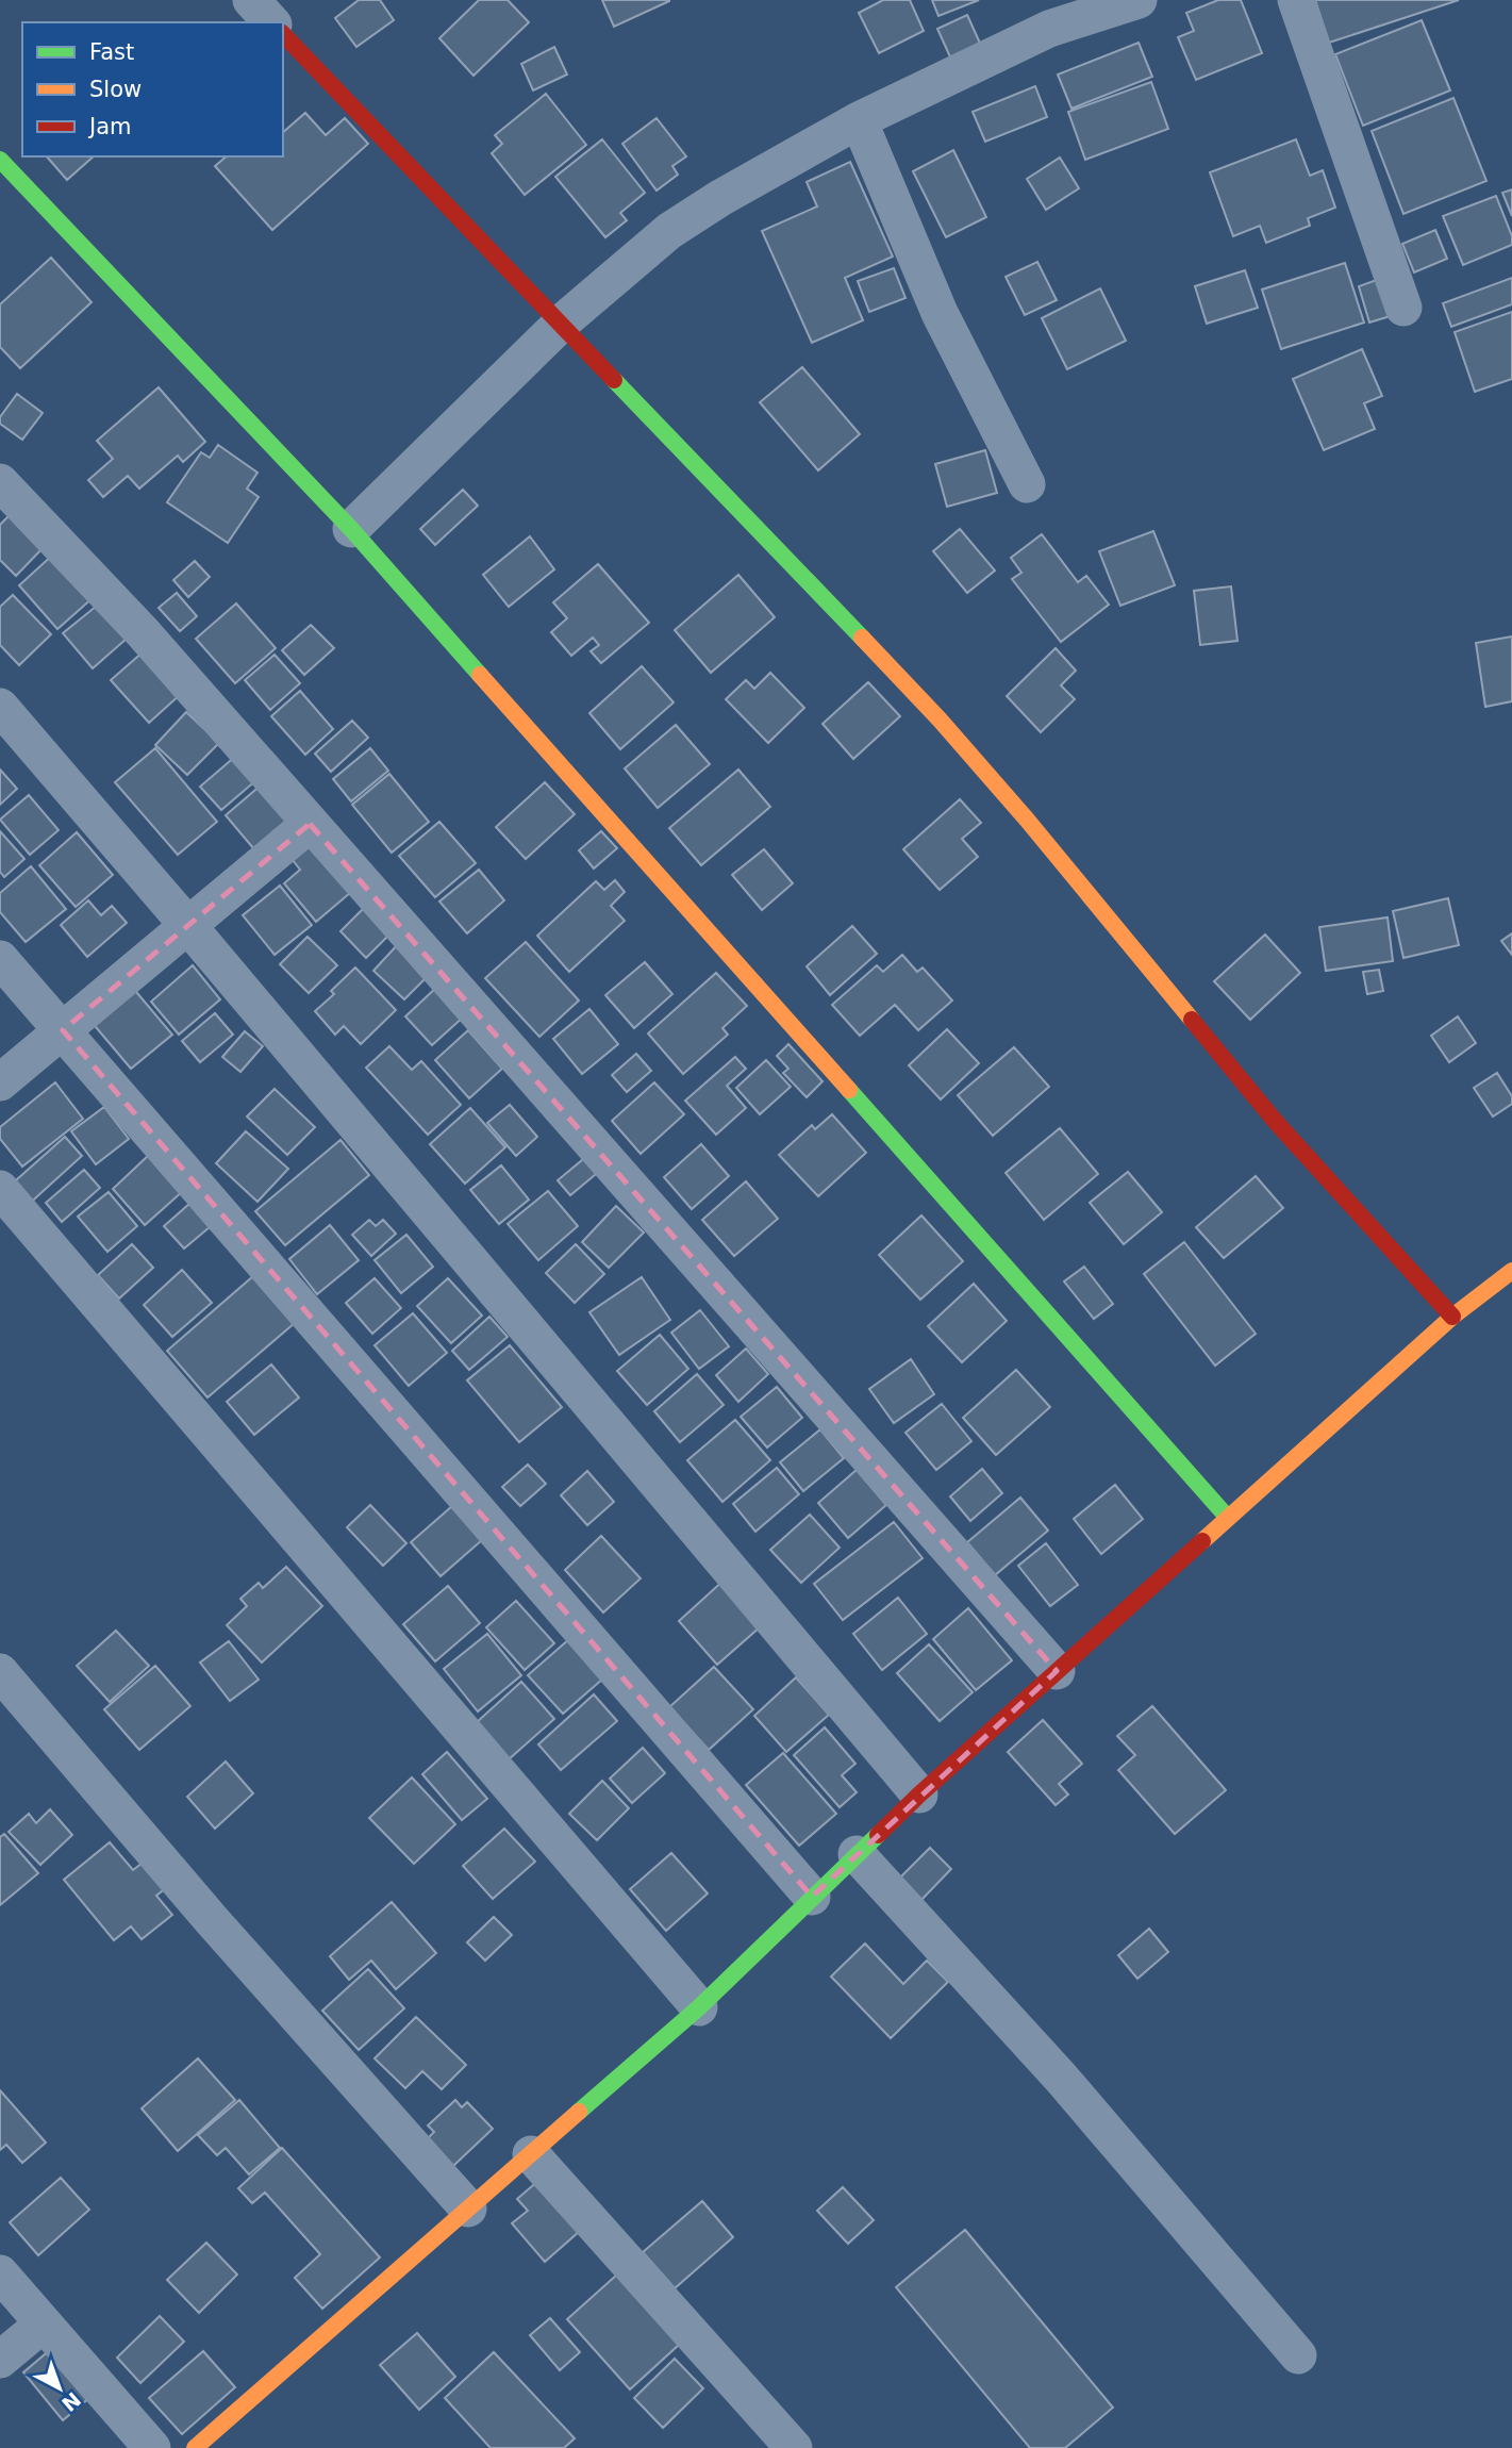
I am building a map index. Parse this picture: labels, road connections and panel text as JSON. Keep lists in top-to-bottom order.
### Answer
{
  "legend": ["Fast", "Slow", "Jam"],
  "north": "bottom right"
}
